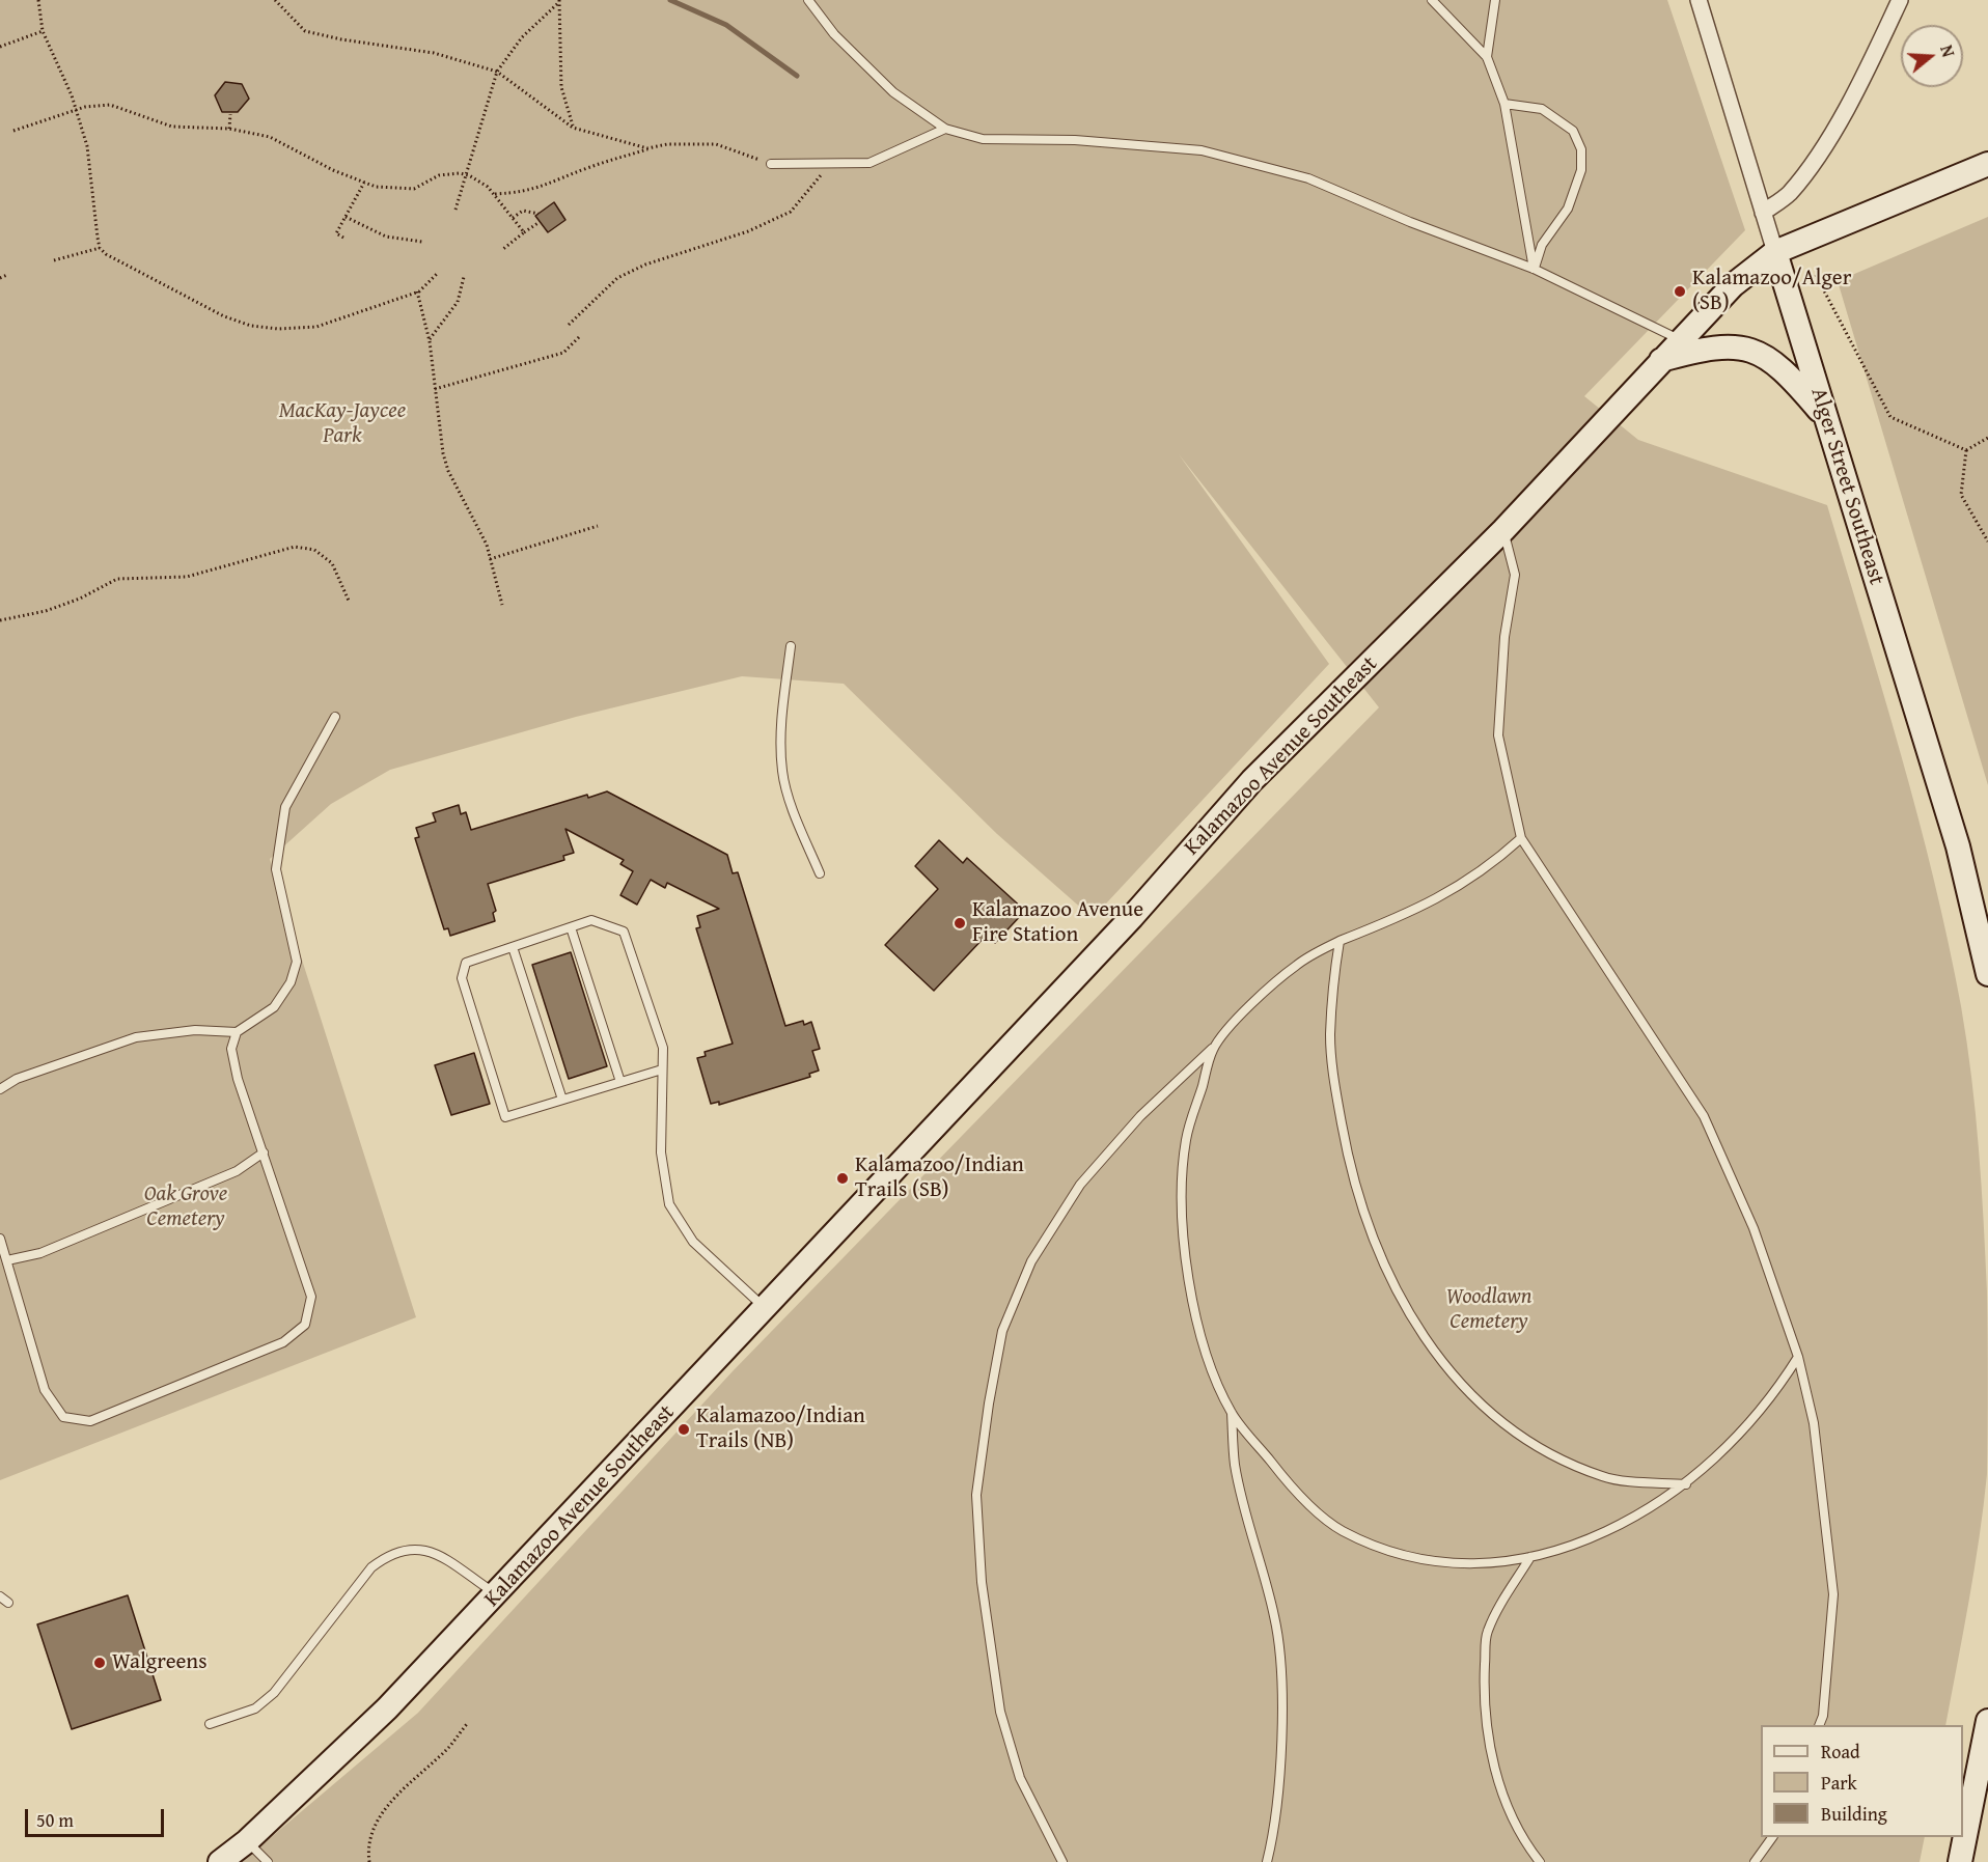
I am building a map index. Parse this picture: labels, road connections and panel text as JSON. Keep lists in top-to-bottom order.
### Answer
{
  "streets": {
    "main road": ["Alger Street Southeast", "Kalamazoo Avenue Southeast"]
  },
  "crossings": [
    ["Alger Street Southeast", "Kalamazoo Avenue Southeast"]
  ],
  "parks": ["MacKay-Jaycee Park", "Oak Grove Cemetery", "Woodlawn Cemetery"],
  "places": [
    "Kalamazoo/Alger (SB)",
    "Kalamazoo Avenue Fire Station",
    "Kalamazoo/Indian Trails (SB)",
    "Kalamazoo/Indian Trails (NB)",
    "Walgreens"
  ],
  "legend": ["Road", "Park", "Building"],
  "scale_bar": "50 m",
  "north": "right"
}
